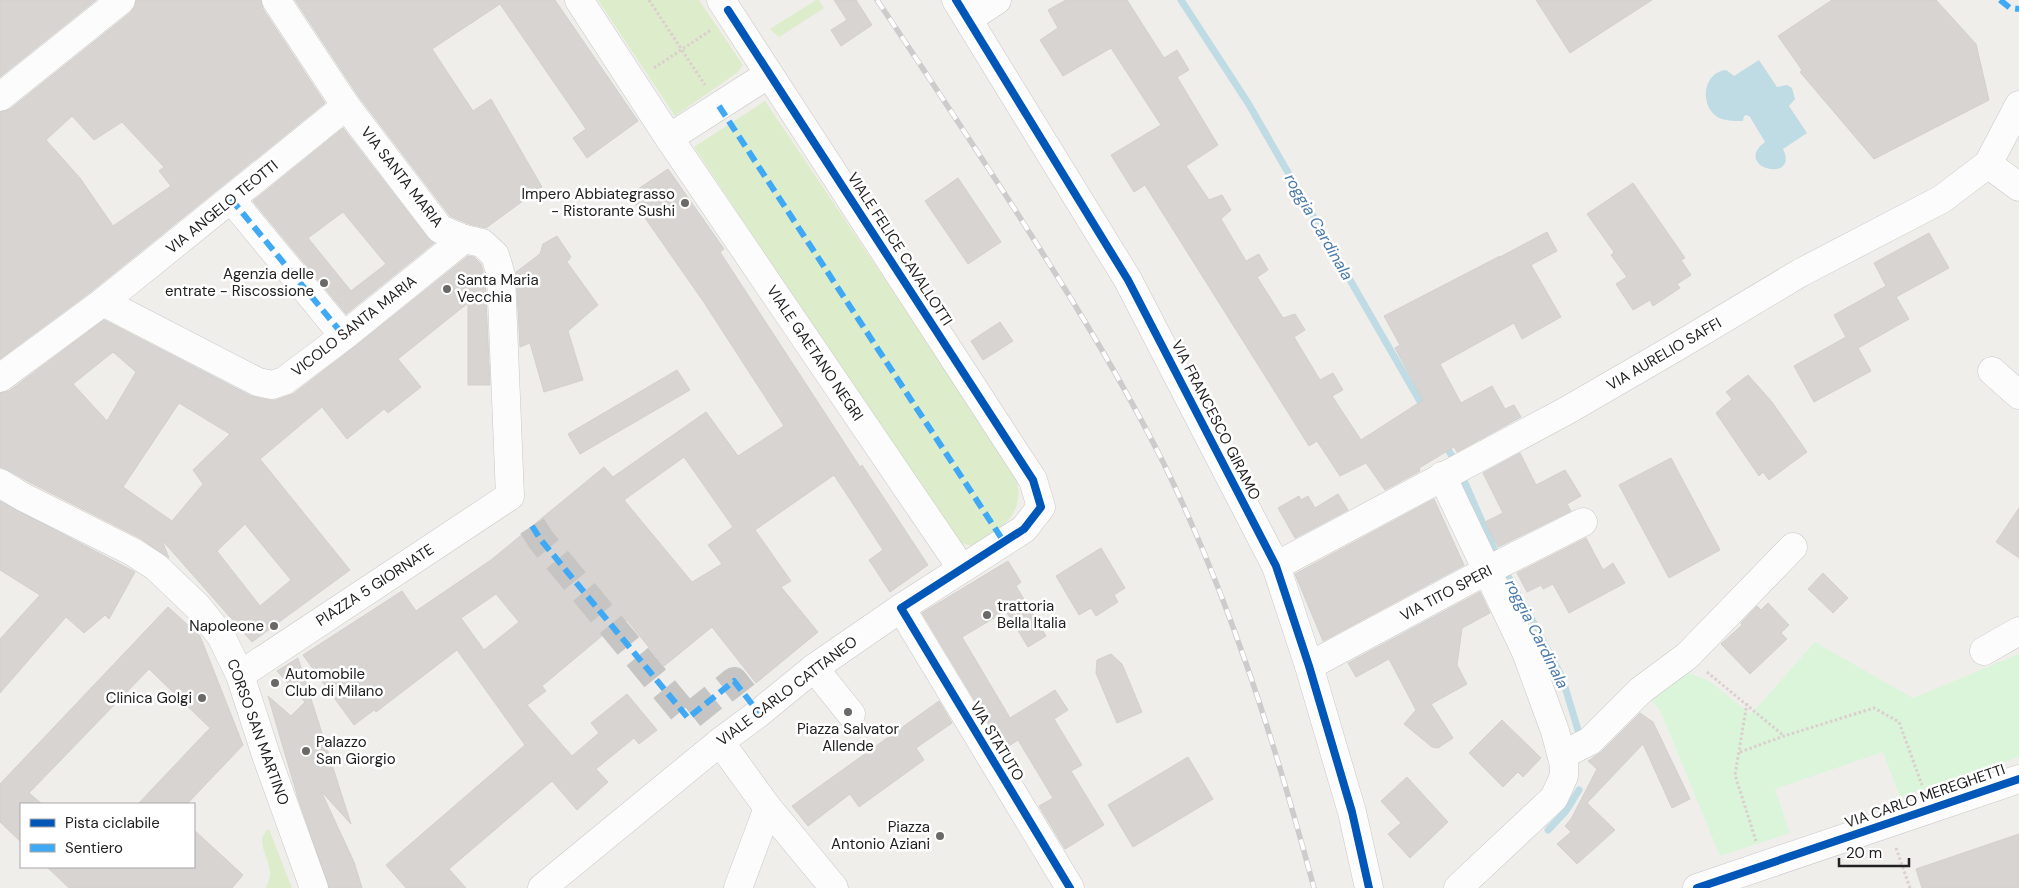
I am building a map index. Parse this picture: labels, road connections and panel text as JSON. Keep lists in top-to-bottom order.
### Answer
{
  "streets": {
    "street": [
      "VIA SANTA MARIA",
      "VIA ANGELO TEOTTI",
      "VIALE FELICE CAVALLOTTI",
      "VICOLO SANTA MARIA",
      "VIALE GAETANO NEGRI",
      "VIA AURELIO SAFFI",
      "VIA FRANCESCO GIRAMO",
      "PIAZZA 5 GIORNATE",
      "VIA TITO SPERI",
      "VIALE CARLO CATTANEO",
      "CORSO SAN MARTINO",
      "VIA STATUTO",
      "VIA CARLO MEREGHETTI"
    ]
  },
  "crossings": [
    ["VIA SANTA MARIA", "VIA ANGELO TEOTTI"],
    ["VIA SANTA MARIA", "VICOLO SANTA MARIA"],
    ["VIA SANTA MARIA", "PIAZZA 5 GIORNATE"],
    ["VIA ANGELO TEOTTI", "VICOLO SANTA MARIA"],
    ["VIALE FELICE CAVALLOTTI", "VIALE CARLO CATTANEO"],
    ["VIALE GAETANO NEGRI", "VIALE CARLO CATTANEO"],
    ["VIA AURELIO SAFFI", "VIA FRANCESCO GIRAMO"],
    ["VIA FRANCESCO GIRAMO", "VIA TITO SPERI"],
    ["PIAZZA 5 GIORNATE", "CORSO SAN MARTINO"],
    ["VIALE CARLO CATTANEO", "VIA STATUTO"]
  ],
  "water": ["roggia Cardinala"],
  "places": [
    "Impero Abbiategrasso - Ristorante Sushi",
    "Agenzia delle entrate - Riscossione",
    "Santa Maria Vecchia",
    "trattoria Bella Italia",
    "Napoleone",
    "Automobile Club di Milano",
    "Clinica Golgi",
    "Piazza Salvator Allende",
    "Palazzo San Giorgio",
    "Piazza Antonio Aziani"
  ],
  "legend": ["Pista ciclabile", "Sentiero"],
  "scale_bar": "20 m"
}
